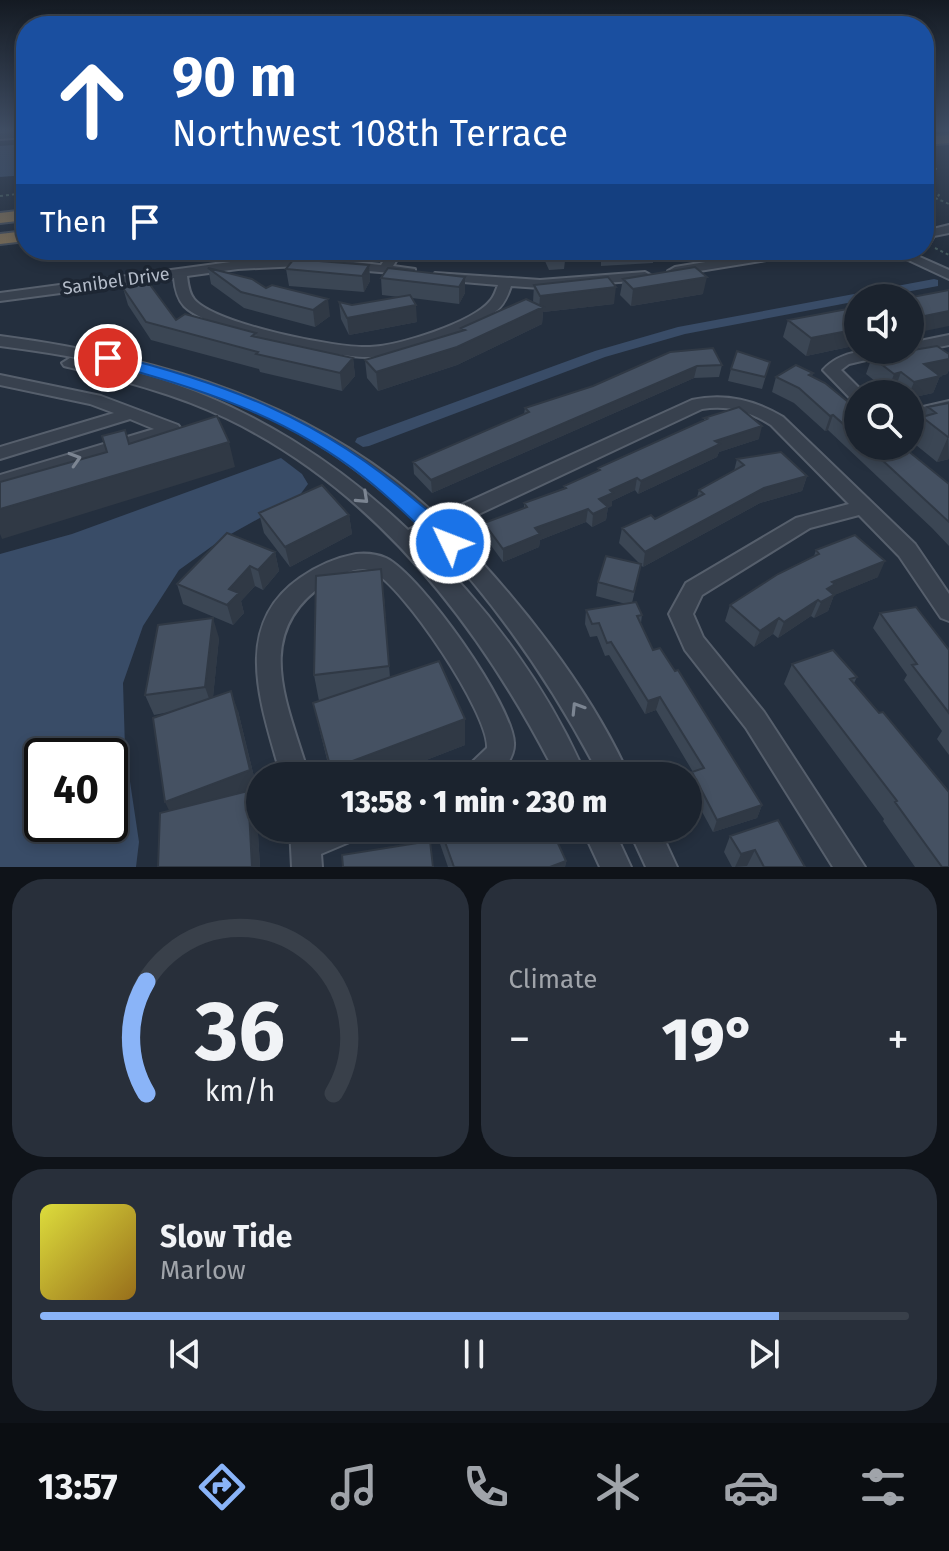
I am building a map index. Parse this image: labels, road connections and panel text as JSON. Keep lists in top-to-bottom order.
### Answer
{
  "streets": {
    "street": ["Sanibel Drive"]
  },
  "page": {
    "turn": ["90 m", "Northwest 108th Terrace"],
    "then": "Then",
    "limit": "40",
    "trip": "13:58 · 1 min · 230 m",
    "tile": "Climate",
    "heat": ["−", "19°", "+"],
    "song": ["Slow Tide", "Marlow"],
    "tabs": "13:57",
    "gauge": ["36", "km/h"]
  }
}
